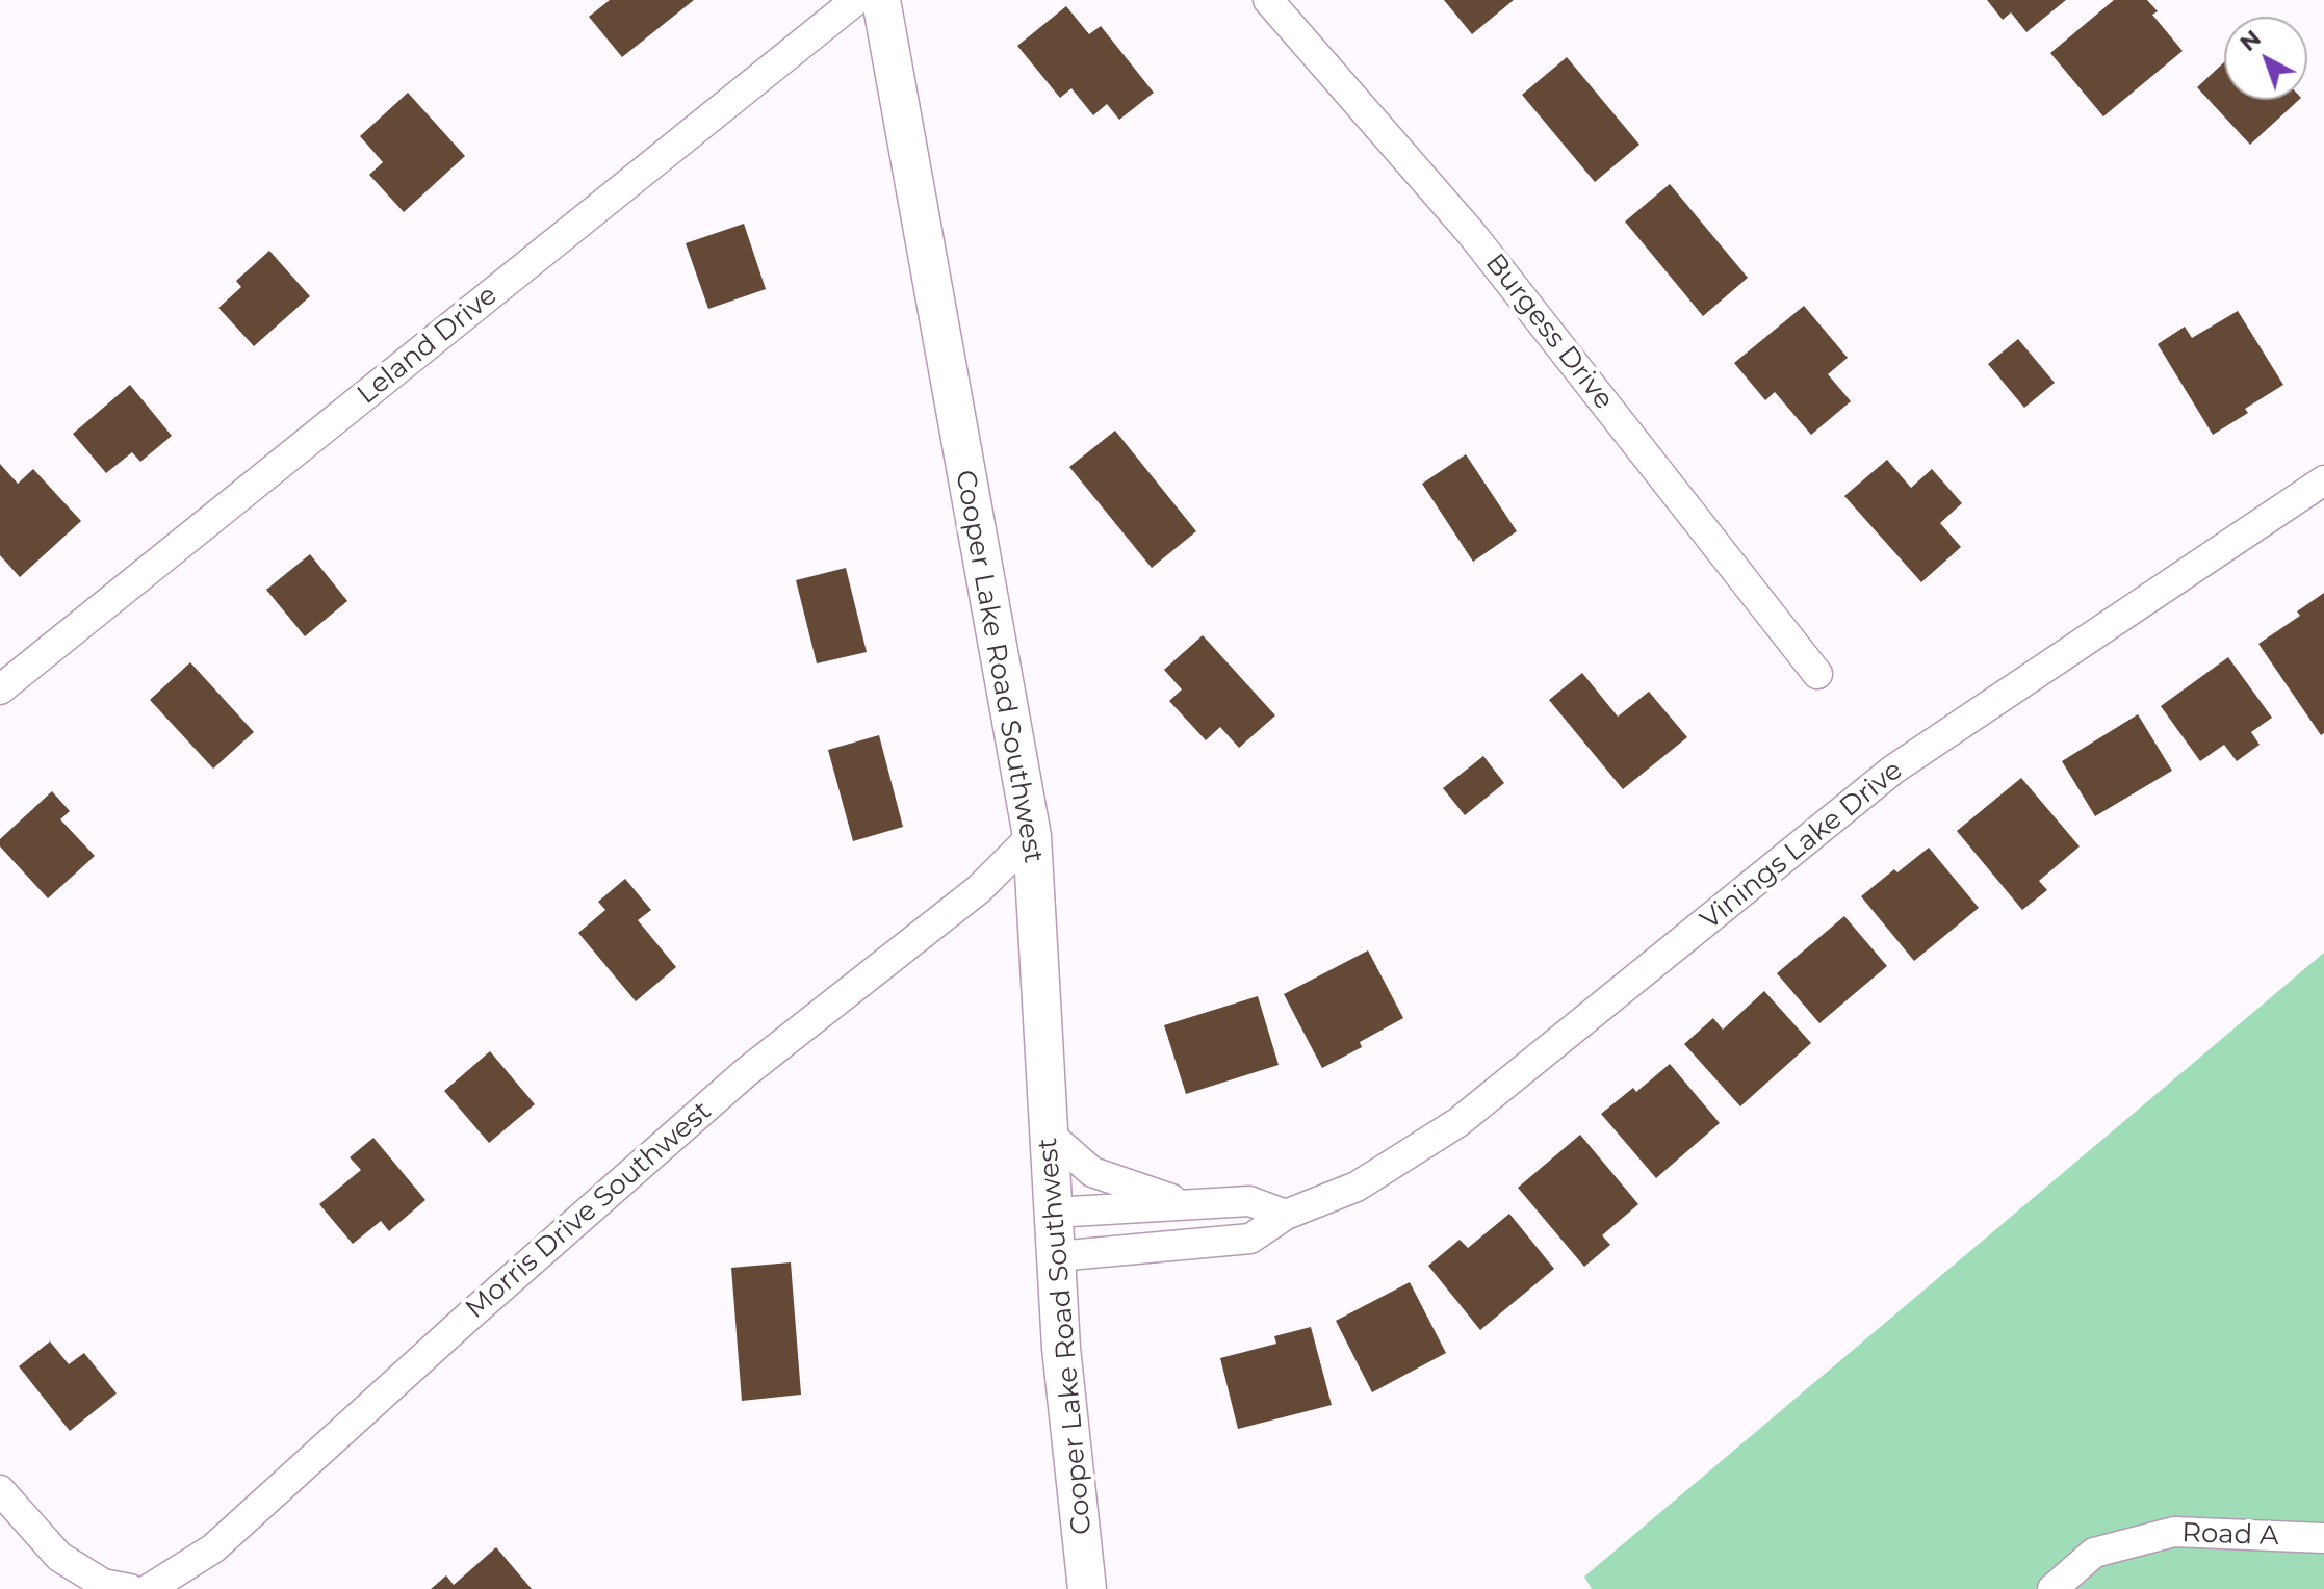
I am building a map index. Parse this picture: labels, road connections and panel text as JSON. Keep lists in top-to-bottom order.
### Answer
{
  "streets": {
    "street": [
      "Burgess Drive",
      "Leland Drive",
      "Cooper Lake Road Southwest",
      "Vinings Lake Drive",
      "Morris Drive Southwest",
      "Road A"
    ]
  },
  "crossings": [
    ["Cooper Lake Road Southwest", "Vinings Lake Drive"],
    ["Cooper Lake Road Southwest", "Morris Drive Southwest"]
  ],
  "north": "top left"
}
